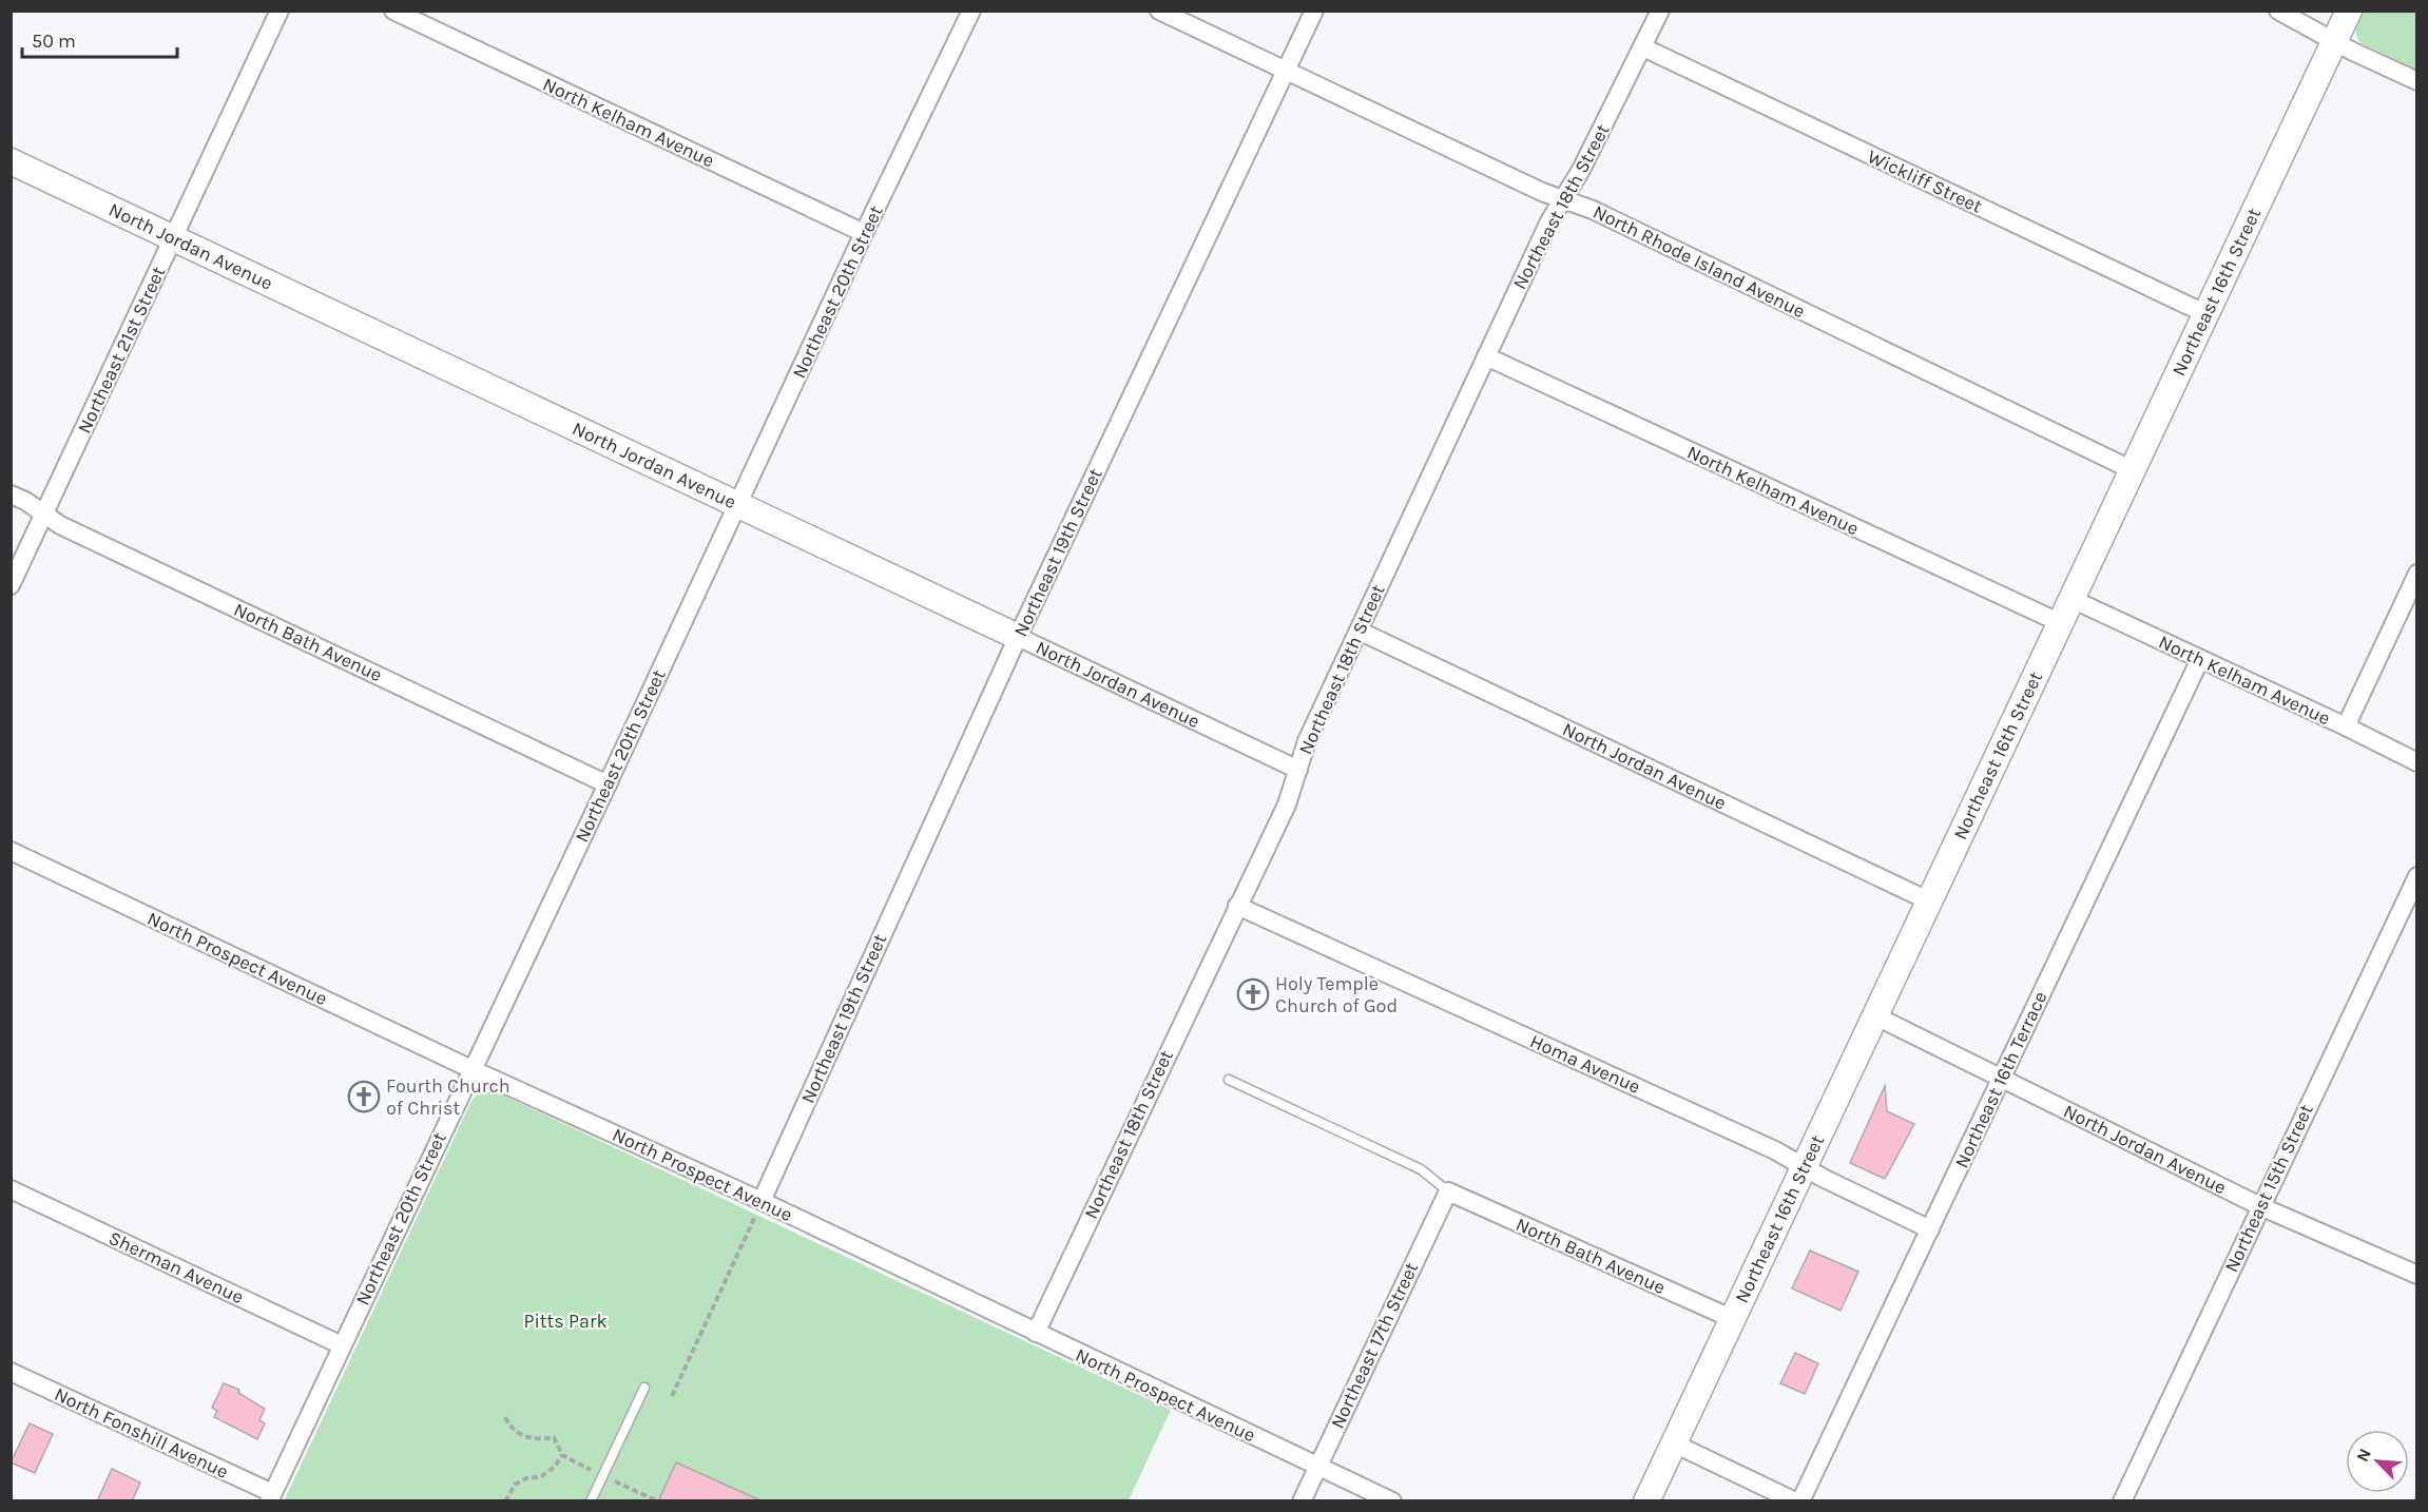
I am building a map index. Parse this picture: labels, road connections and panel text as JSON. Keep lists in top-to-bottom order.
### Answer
{
  "streets": {
    "street": [
      "North Kelham Avenue",
      "Wickliff Street",
      "Northeast 18th Street",
      "North Jordan Avenue",
      "North Rhode Island Avenue",
      "Northeast 20th Street",
      "Northeast 16th Street",
      "Northeast 21st Street",
      "Northeast 19th Street",
      "North Bath Avenue",
      "North Prospect Avenue",
      "Homa Avenue",
      "Northeast 16th Terrace",
      "Northeast 15th Street",
      "Sherman Avenue",
      "Northeast 17th Street",
      "North Fonshill Avenue"
    ]
  },
  "crossings": [
    ["North Kelham Avenue", "Northeast 18th Street"],
    ["North Kelham Avenue", "Northeast 20th Street"],
    ["North Kelham Avenue", "Northeast 16th Street"],
    ["North Kelham Avenue", "Northeast 16th Terrace"],
    ["Wickliff Street", "Northeast 18th Street"],
    ["Wickliff Street", "Northeast 16th Street"],
    ["Northeast 18th Street", "North Jordan Avenue"],
    ["Northeast 18th Street", "North Rhode Island Avenue"],
    ["Northeast 18th Street", "North Prospect Avenue"],
    ["Northeast 18th Street", "Homa Avenue"],
    ["North Jordan Avenue", "Northeast 20th Street"],
    ["North Jordan Avenue", "Northeast 16th Street"],
    ["North Jordan Avenue", "Northeast 21st Street"],
    ["North Jordan Avenue", "Northeast 19th Street"],
    ["North Jordan Avenue", "Northeast 16th Terrace"],
    ["North Jordan Avenue", "Northeast 15th Street"],
    ["North Rhode Island Avenue", "Northeast 16th Street"],
    ["North Rhode Island Avenue", "Northeast 19th Street"],
    ["Northeast 20th Street", "North Bath Avenue"],
    ["Northeast 20th Street", "North Prospect Avenue"],
    ["Northeast 20th Street", "Sherman Avenue"],
    ["Northeast 20th Street", "North Fonshill Avenue"],
    ["Northeast 16th Street", "North Bath Avenue"],
    ["Northeast 16th Street", "Homa Avenue"],
    ["Northeast 21st Street", "North Bath Avenue"],
    ["Northeast 19th Street", "North Prospect Avenue"],
    ["North Bath Avenue", "Northeast 17th Street"],
    ["North Prospect Avenue", "Northeast 17th Street"],
    ["Homa Avenue", "Northeast 16th Terrace"]
  ],
  "parks": ["Pitts Park"],
  "places": {
    "church": ["Holy Temple Church of God", "Fourth Church of Christ"]
  },
  "scale_bar": "50 m",
  "north": "top left"
}
